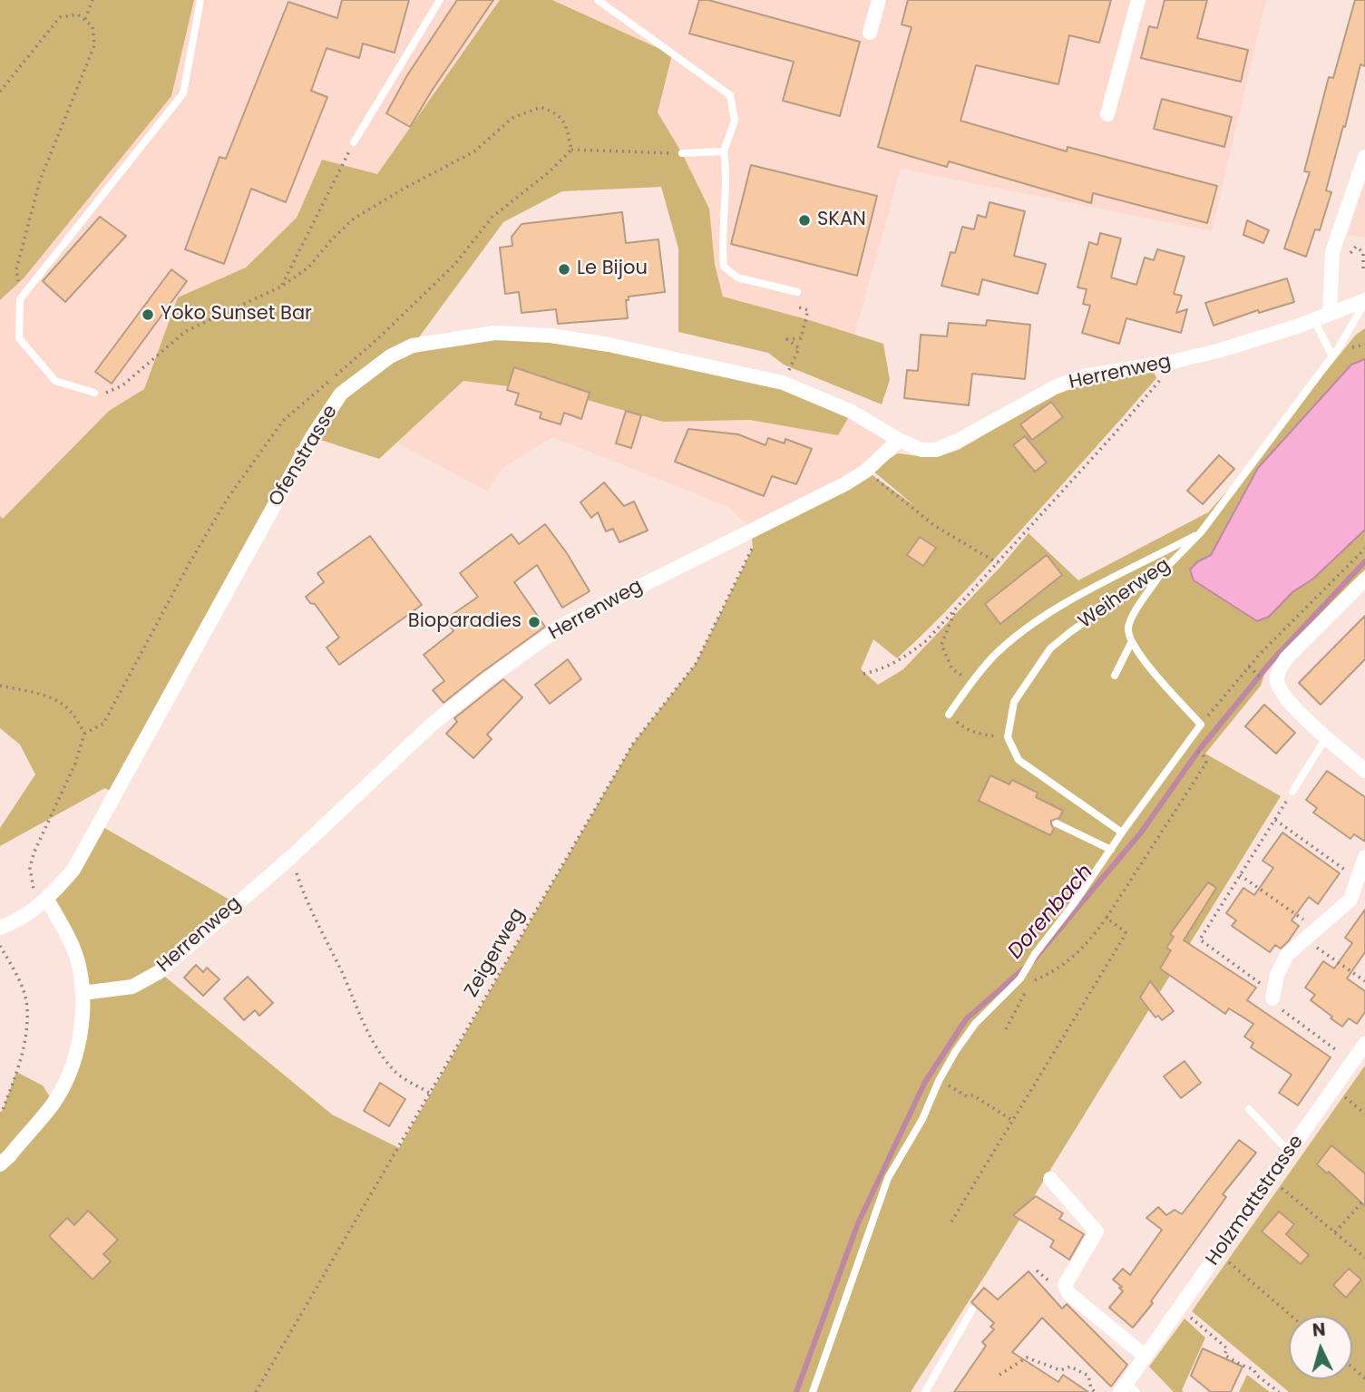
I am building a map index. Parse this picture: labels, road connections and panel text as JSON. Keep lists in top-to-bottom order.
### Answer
{
  "streets": {
    "street": ["Herrenweg", "Ofenstrasse", "Holzmattstrasse"],
    "lane": ["Weiherweg"],
    "path": ["Zeigerweg"]
  },
  "crossings": [
    ["Herrenweg", "Ofenstrasse"],
    ["Herrenweg", "Weiherweg"],
    ["Herrenweg", "Zeigerweg"]
  ],
  "water": ["Dorenbach"],
  "places": [
    "SKAN",
    "Le Bijou",
    "Yoko Sunset Bar",
    "Bioparadies"
  ],
  "north": "top"
}
